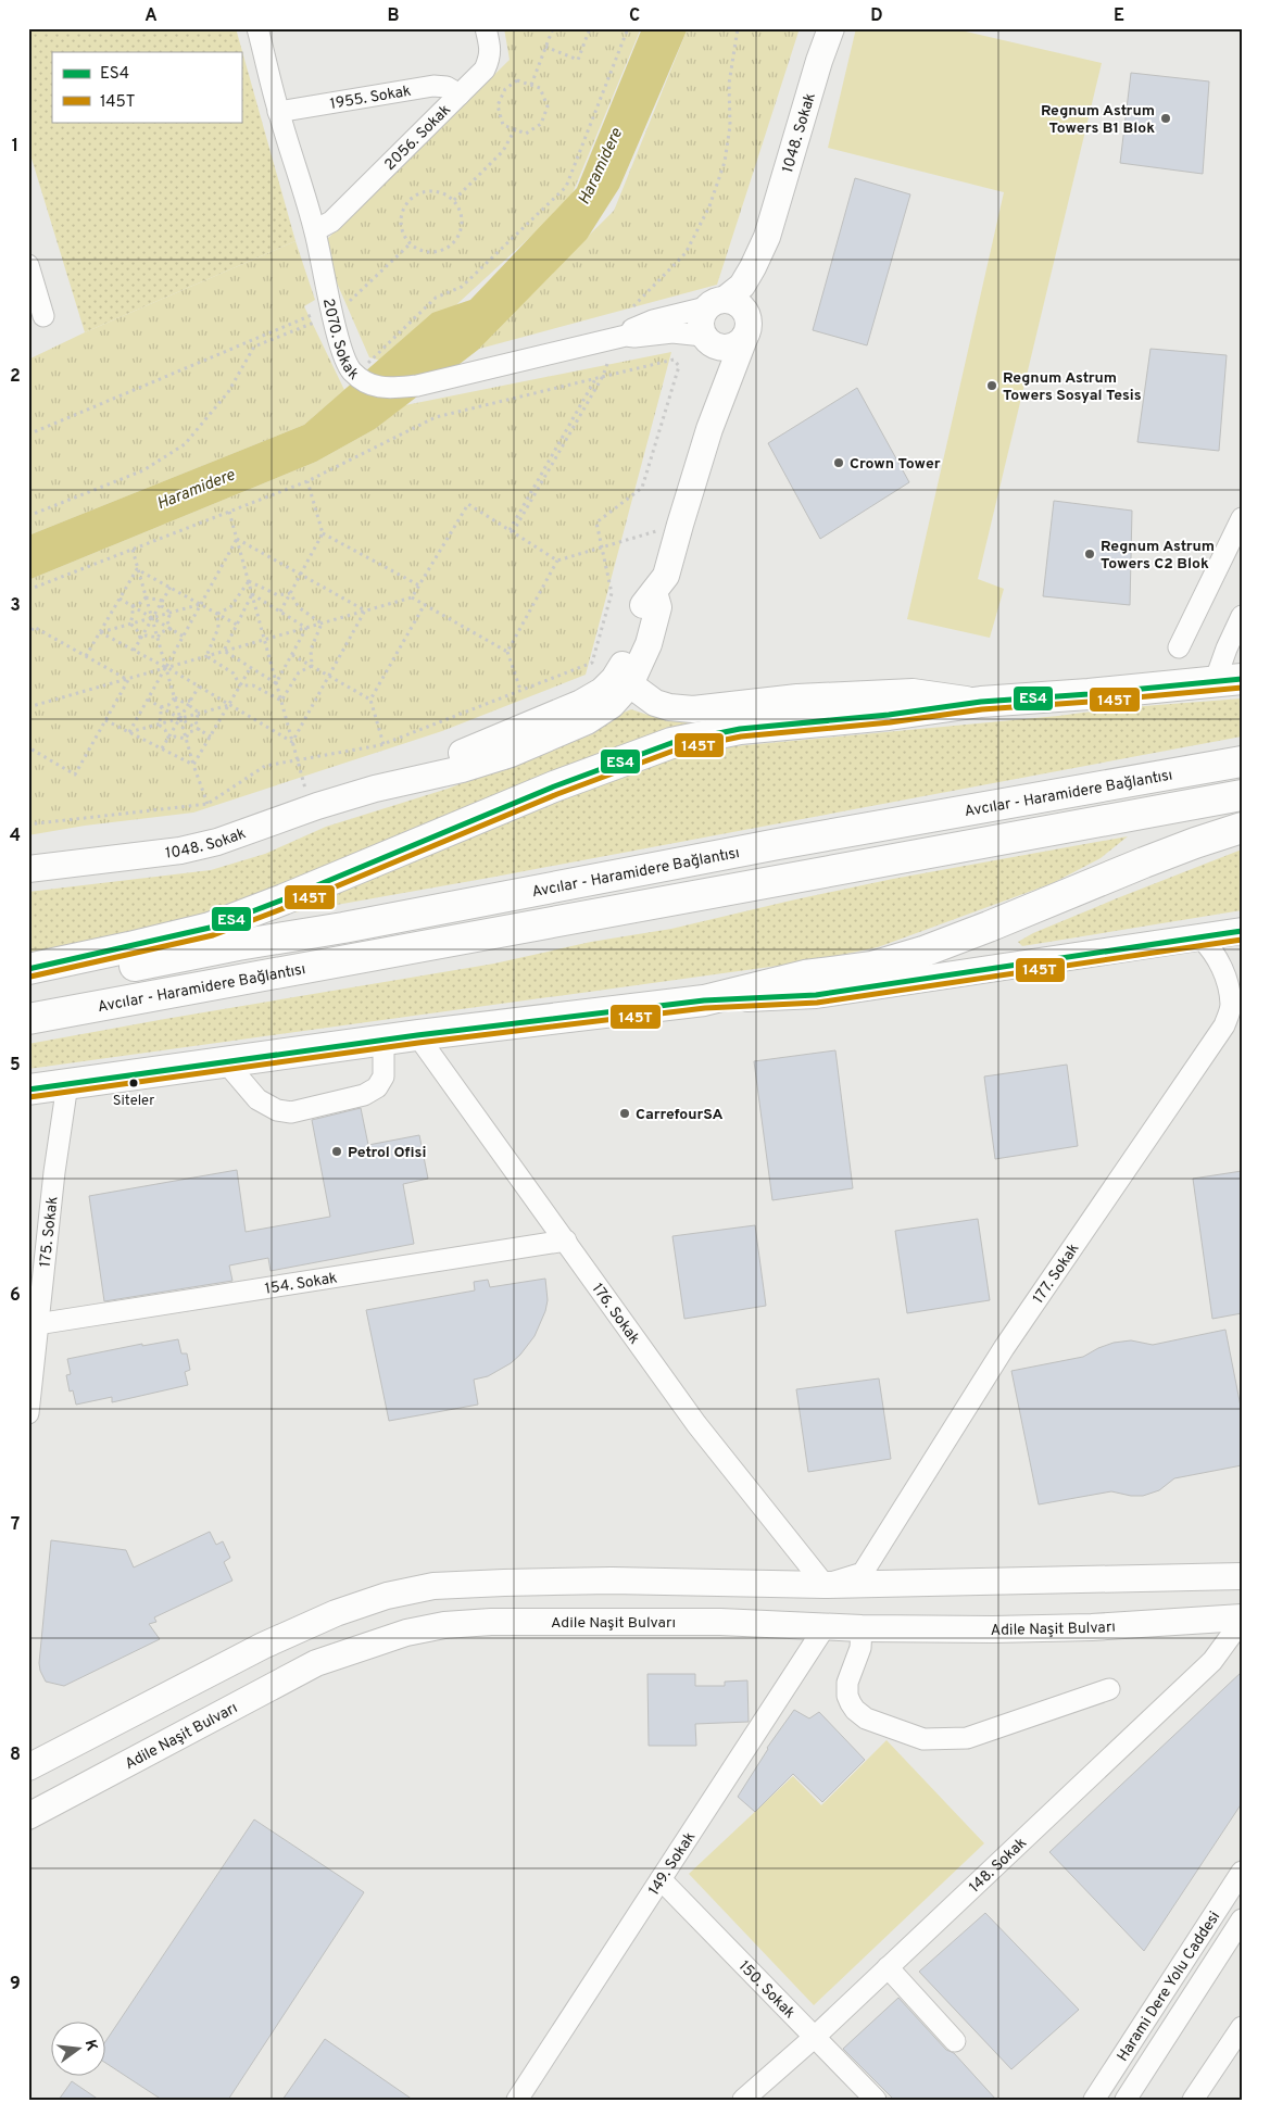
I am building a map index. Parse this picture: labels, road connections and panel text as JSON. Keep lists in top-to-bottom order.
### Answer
{
  "streets": {
    "highway": ["Avcılar - Haramidere Bağlantısı"],
    "main road": ["1048. Sokak", "Adile Naşit Bulvarı"],
    "street": [
      "1955. Sokak",
      "2056. Sokak",
      "2070. Sokak",
      "175. Sokak",
      "177. Sokak",
      "154. Sokak",
      "176. Sokak",
      "149. Sokak",
      "148. Sokak",
      "Harami Dere Yolu Caddesi",
      "150. Sokak"
    ]
  },
  "crossings": [
    ["1955. Sokak", "2056. Sokak"],
    ["1955. Sokak", "2070. Sokak"],
    ["2056. Sokak", "2070. Sokak"],
    ["175. Sokak", "154. Sokak"],
    ["177. Sokak", "176. Sokak"],
    ["154. Sokak", "176. Sokak"],
    ["Adile Naşit Bulvarı", "149. Sokak"],
    ["Adile Naşit Bulvarı", "148. Sokak"],
    ["149. Sokak", "150. Sokak"],
    ["148. Sokak", "150. Sokak"]
  ],
  "water": ["Haramidere"],
  "places": [
    "Regnum Astrum Towers B1 Blok",
    "Regnum Astrum Towers Sosyal Tesis",
    "Crown Tower",
    "Regnum Astrum Towers C2 Blok",
    "Siteler",
    "CarrefourSA",
    "Petrol Ofisi"
  ],
  "lines": ["transit line ES4", "transit line 145T"],
  "legend": ["ES4", "145T"],
  "north": "right",
  "grid": {
    "columns": [
      "A",
      "B",
      "C",
      "D",
      "E"
    ],
    "rows": [
      "1",
      "2",
      "3",
      "4",
      "5",
      "6",
      "7",
      "8",
      "9"
    ]
  }
}
